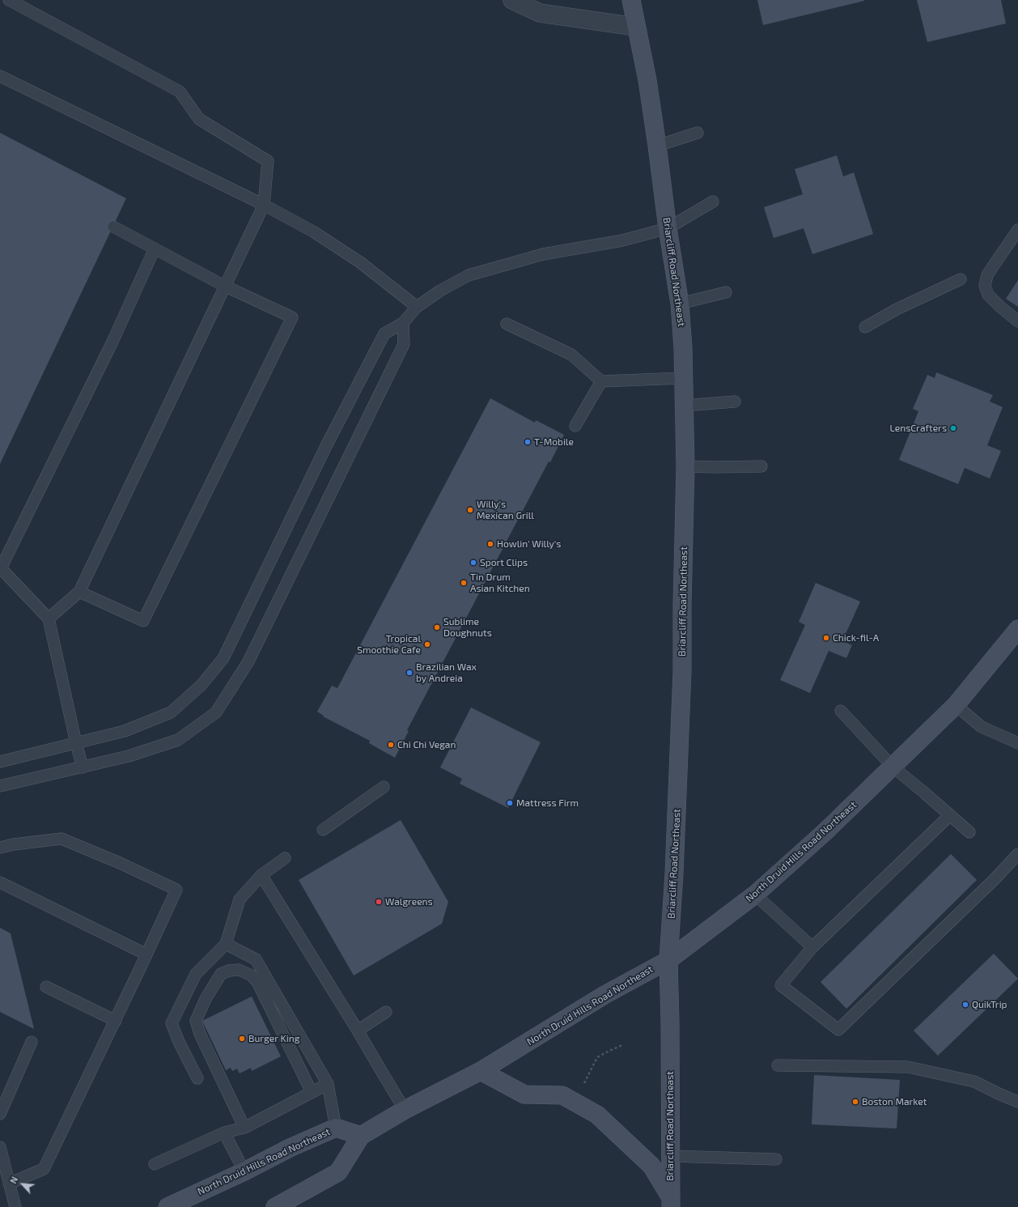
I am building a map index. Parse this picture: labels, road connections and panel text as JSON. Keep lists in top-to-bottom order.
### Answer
{
  "streets": {
    "main road": ["Briarcliff Road Northeast", "North Druid Hills Road Northeast"]
  },
  "crossings": [
    ["Briarcliff Road Northeast", "North Druid Hills Road Northeast"]
  ],
  "places": [
    "LensCrafters",
    "T-Mobile",
    "Willy's Mexican Grill",
    "Howlin' Willy's",
    "Sport Clips",
    "Tin Drum Asian Kitchen",
    "Sublime Doughnuts",
    "Chick-fil-A",
    "Tropical Smoothie Cafe",
    "Brazilian Wax by Andreia",
    "Chi Chi Vegan",
    "Mattress Firm",
    "Walgreens",
    "QuikTrip",
    "Burger King",
    "Boston Market"
  ],
  "north": "top left"
}
